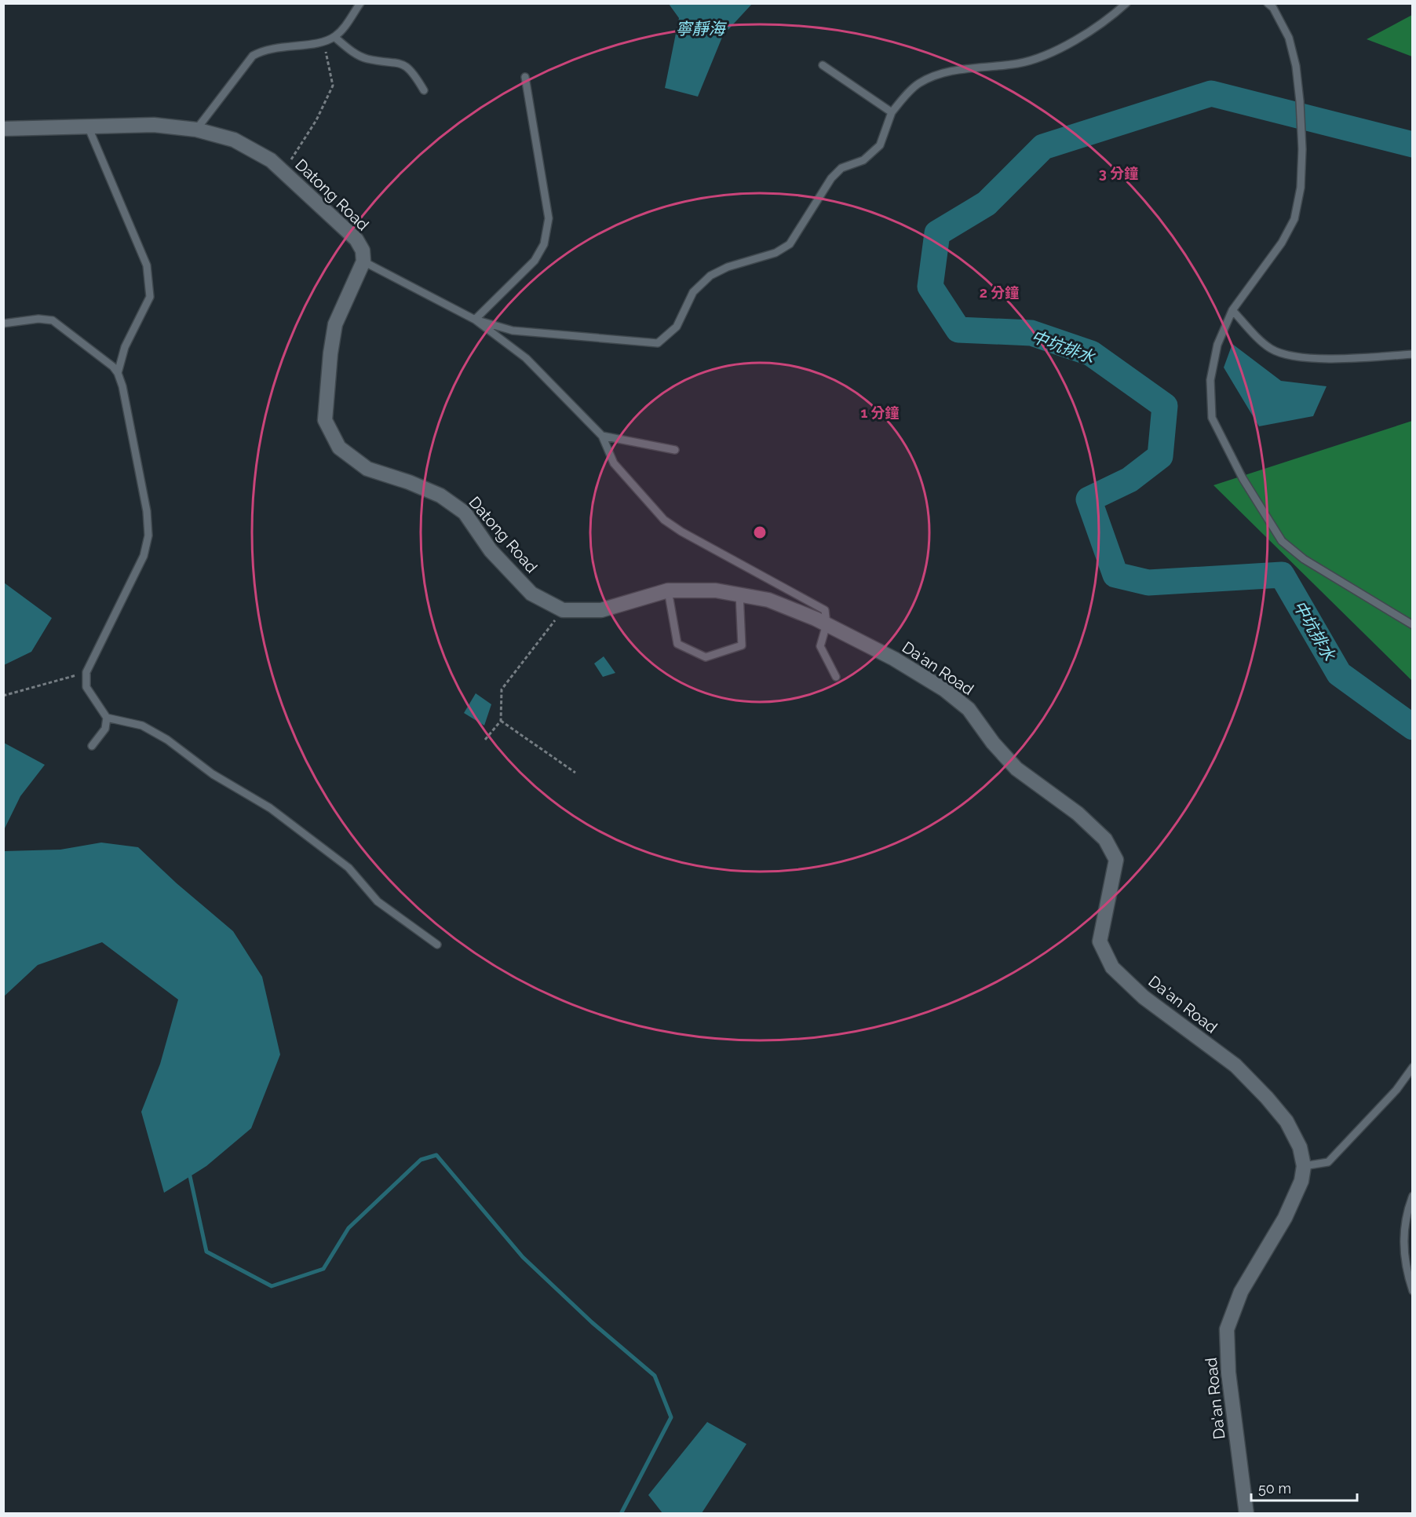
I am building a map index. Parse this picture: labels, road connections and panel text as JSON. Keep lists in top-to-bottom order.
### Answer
{
  "streets": {
    "street": ["Datong Road", "Da'an Road"]
  },
  "crossings": [
    ["Datong Road", "Da'an Road"]
  ],
  "water": ["寧靜海", "中坑排水"],
  "scale_bar": "50 m",
  "rings": ["3 分鐘", "2 分鐘", "1 分鐘"]
}
